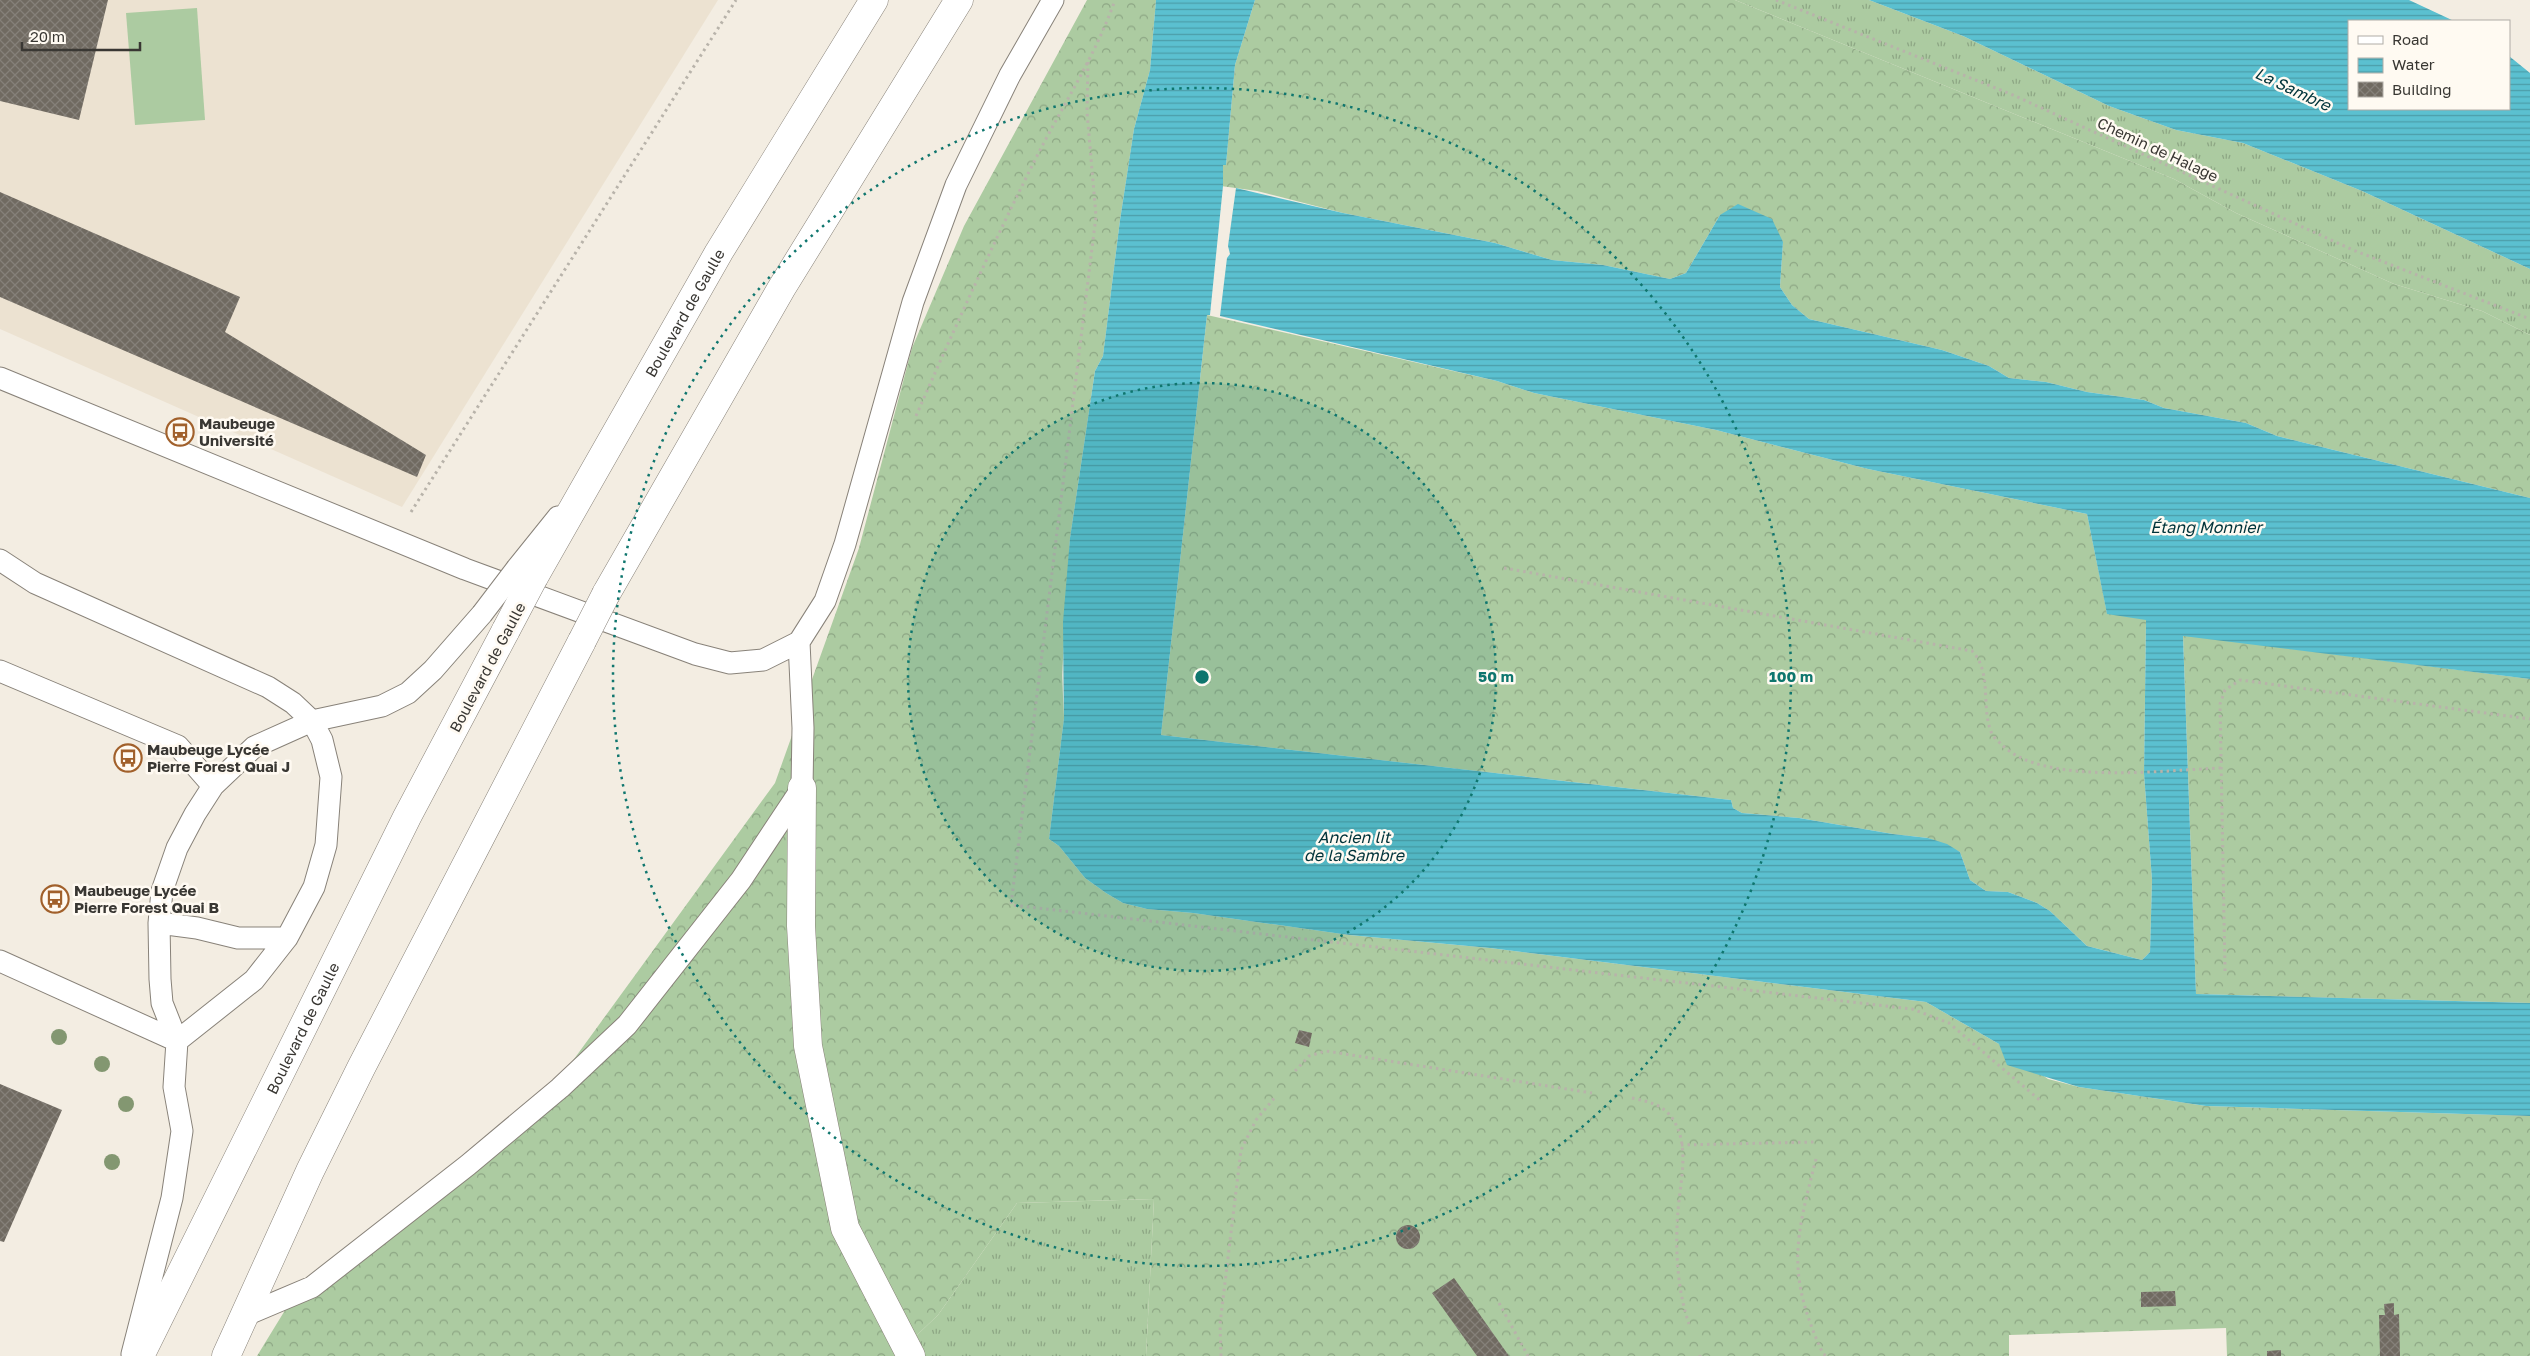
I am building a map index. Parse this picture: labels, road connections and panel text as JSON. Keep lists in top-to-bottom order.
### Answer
{
  "streets": {
    "main road": ["Boulevard de Gaulle"],
    "path": ["Chemin de Halage"]
  },
  "water": ["La Sambre", "Étang Monnier", "Ancien lit de la Sambre"],
  "places": {
    "bus stop": ["Maubeuge Université", "Maubeuge Lycée Pierre Forest Quai J", "Maubeuge Lycée Pierre Forest Quai B"]
  },
  "legend": ["Road", "Water", "Building"],
  "scale_bar": "20 m",
  "rings": ["50 m", "100 m"]
}
